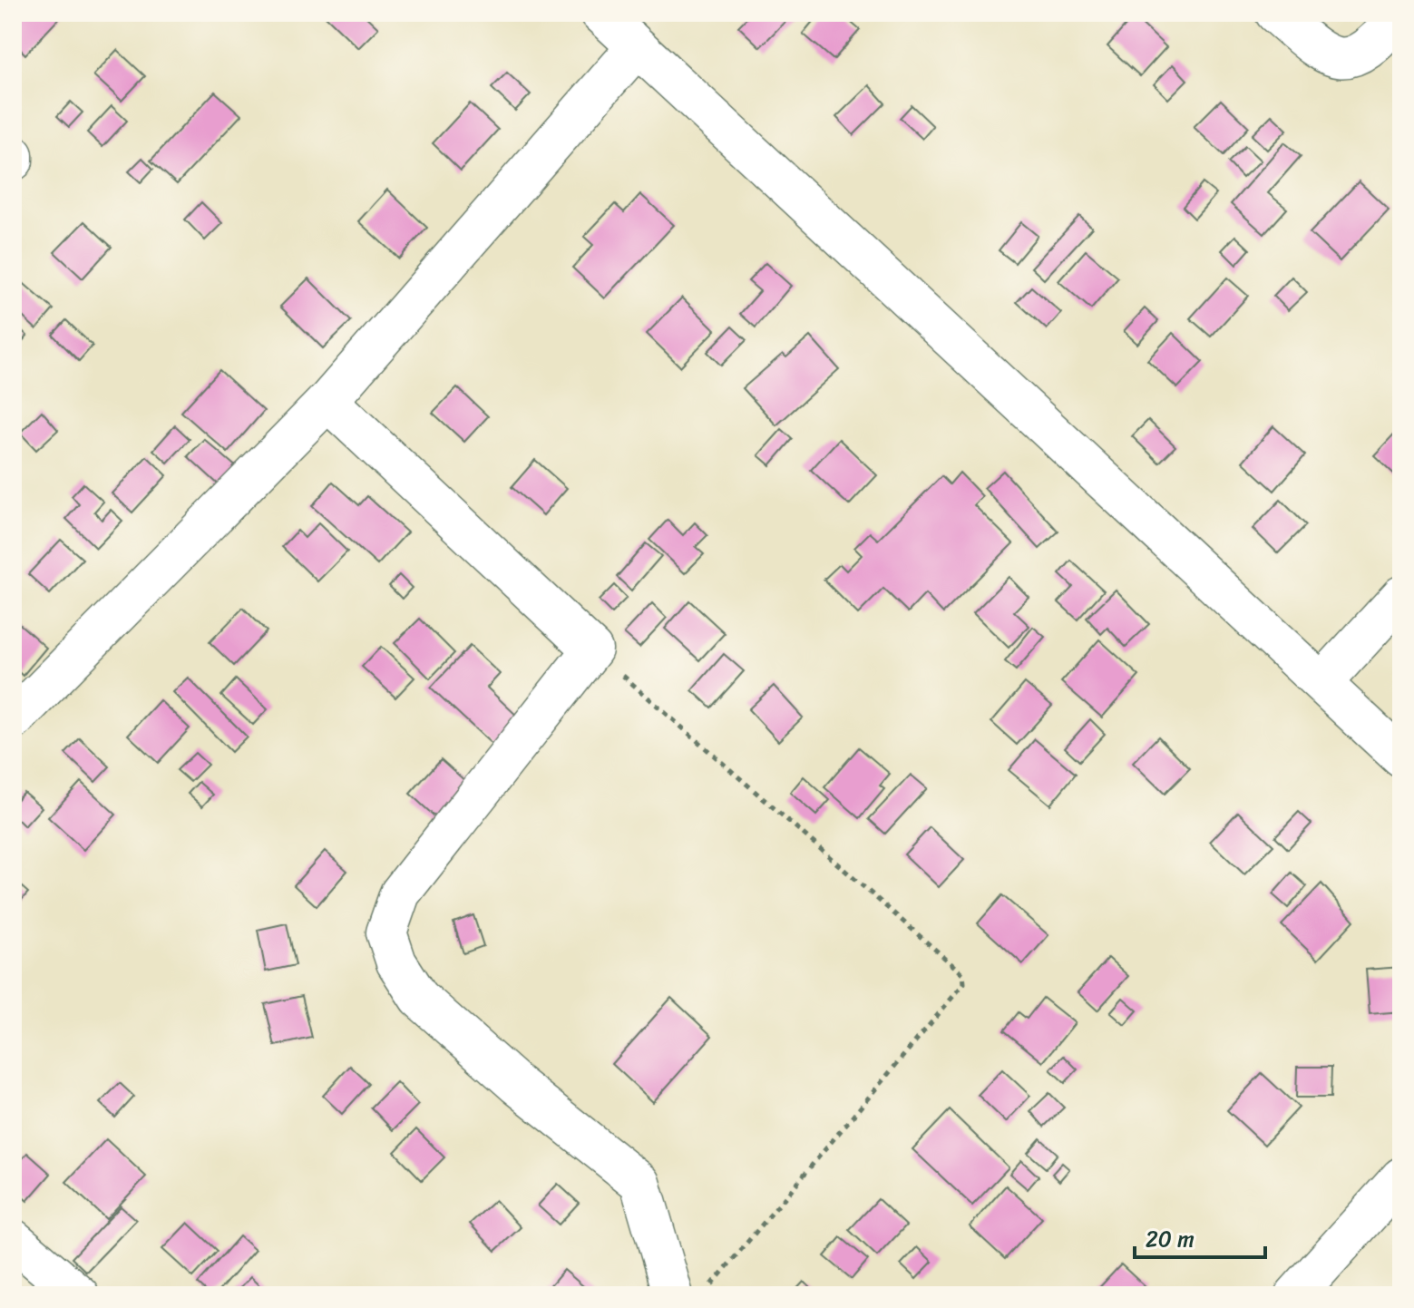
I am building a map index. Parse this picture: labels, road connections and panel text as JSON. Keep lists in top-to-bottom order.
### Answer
{
  "scale_bar": "20 m"
}
